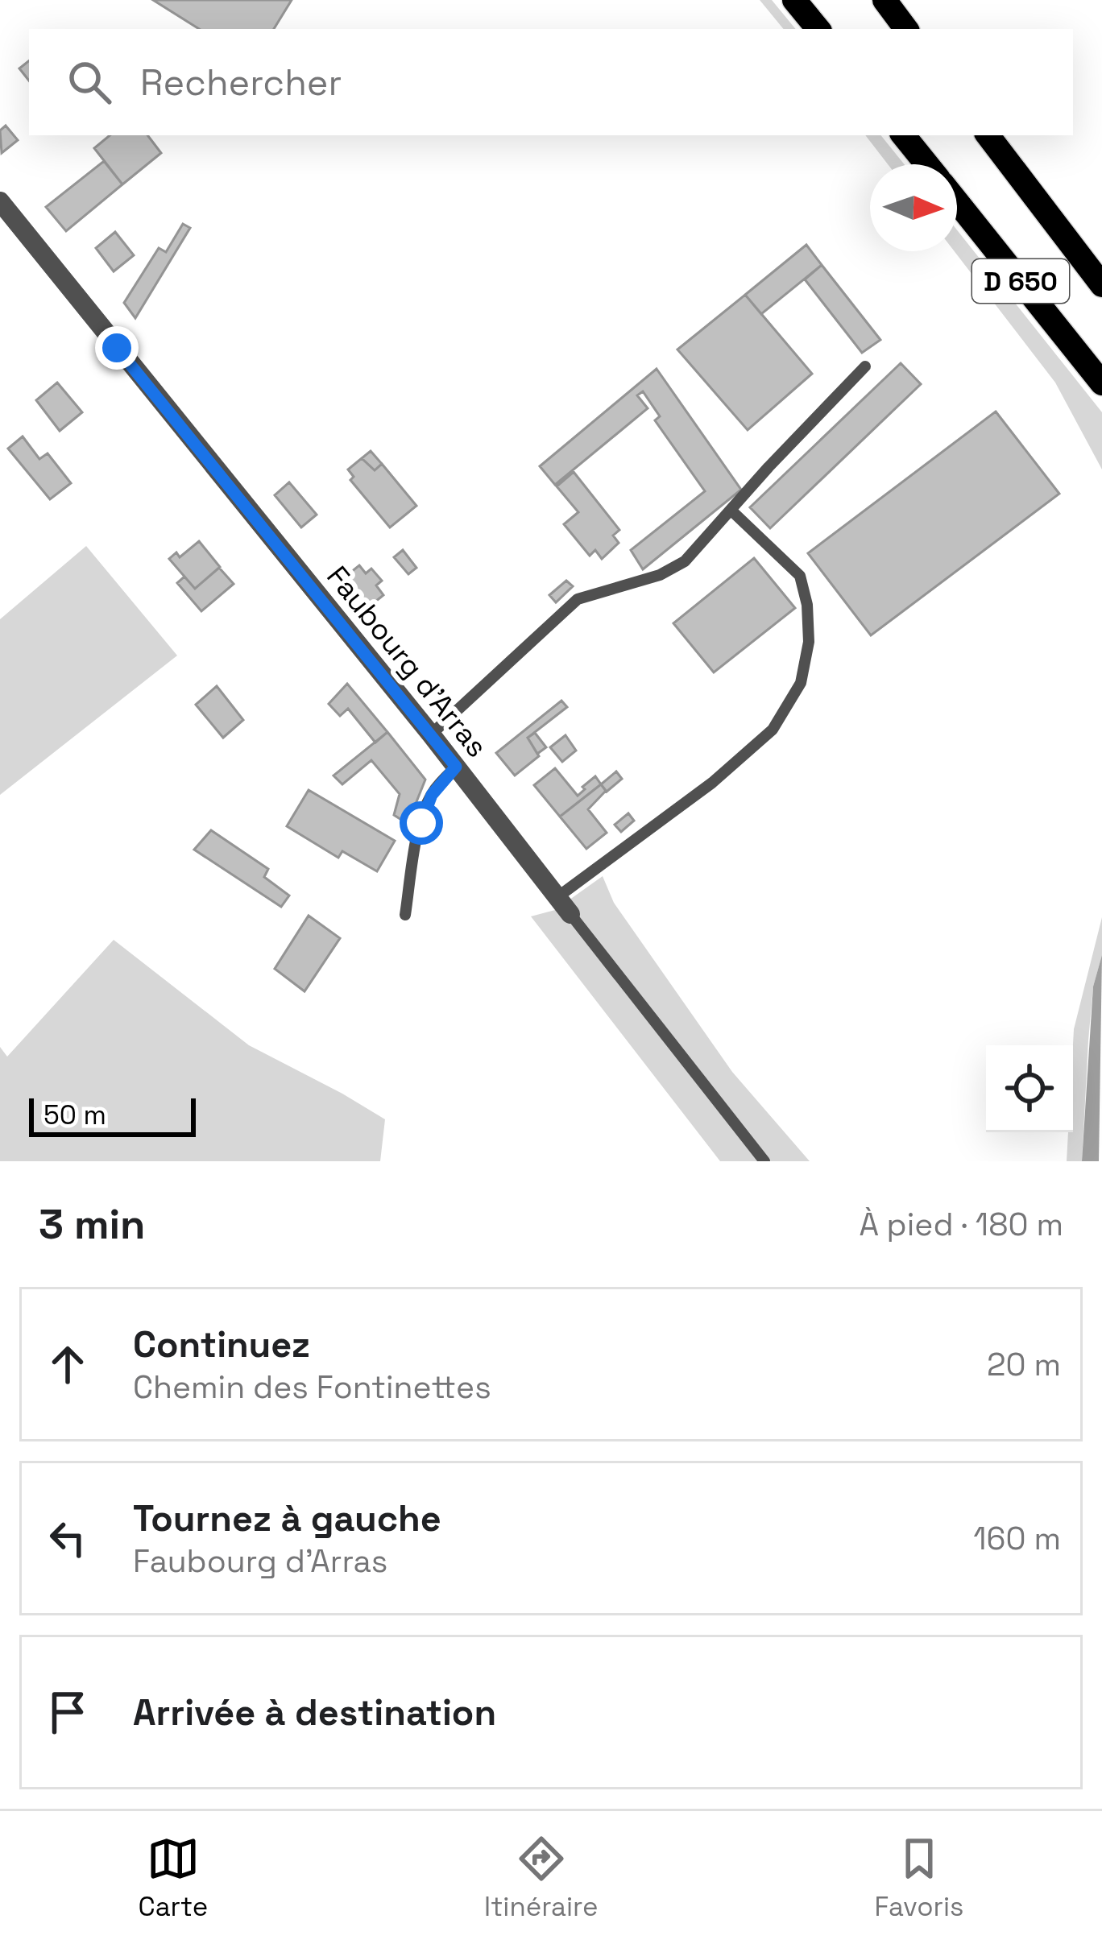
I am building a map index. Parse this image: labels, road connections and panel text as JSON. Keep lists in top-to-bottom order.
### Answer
{
  "streets": {
    "main road": ["D 650"],
    "street": ["Faubourg d'Arras"]
  },
  "scale_bar": "50 m",
  "north": "right",
  "page": {
    "search": "Rechercher",
    "scale": "50 m",
    "heading": ["3 min", "À pied · 180 m"],
    "list": [
      ["Continuez", "Chemin des Fontinettes", "20 m"],
      ["Tournez à gauche", "Faubourg d'Arras", "160 m"],
      "Arrivée à destination"
    ],
    "nav": ["Carte", "Itinéraire", "Favoris"]
  }
}
